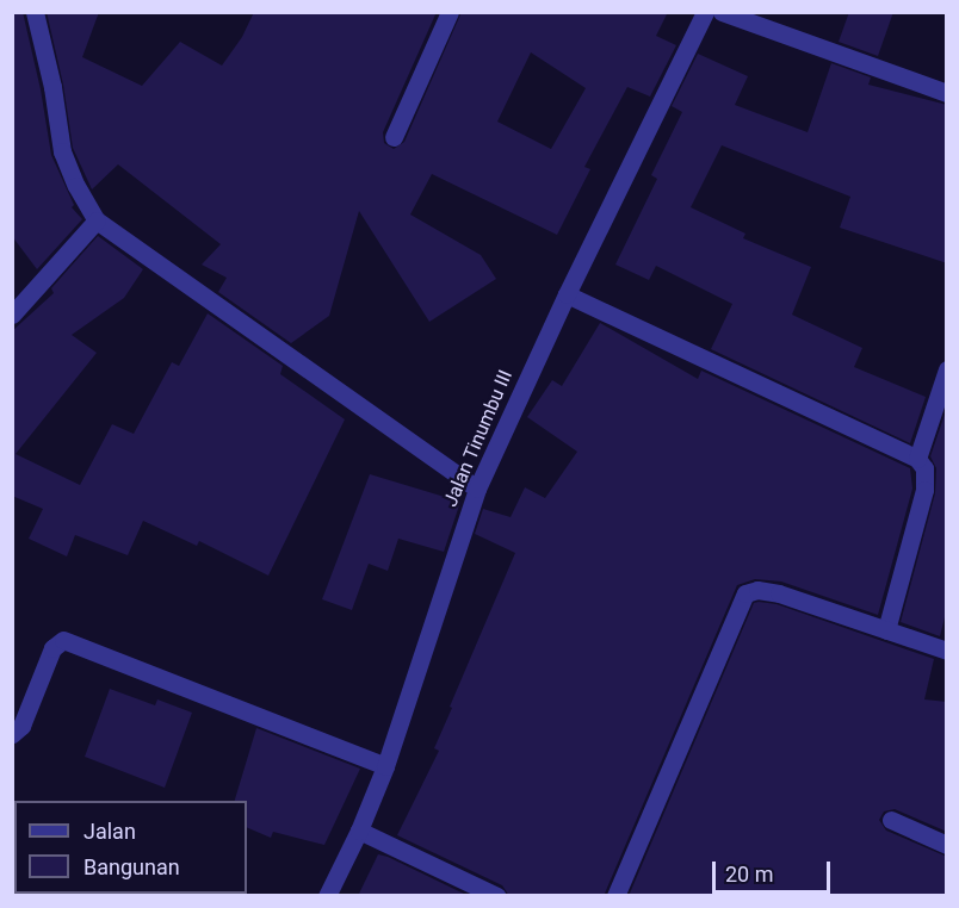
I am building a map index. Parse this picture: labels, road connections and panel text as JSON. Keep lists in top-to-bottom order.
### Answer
{
  "streets": {
    "street": ["Jalan Tinumbu III"]
  },
  "legend": ["Jalan", "Bangunan"],
  "scale_bar": "20 m"
}
